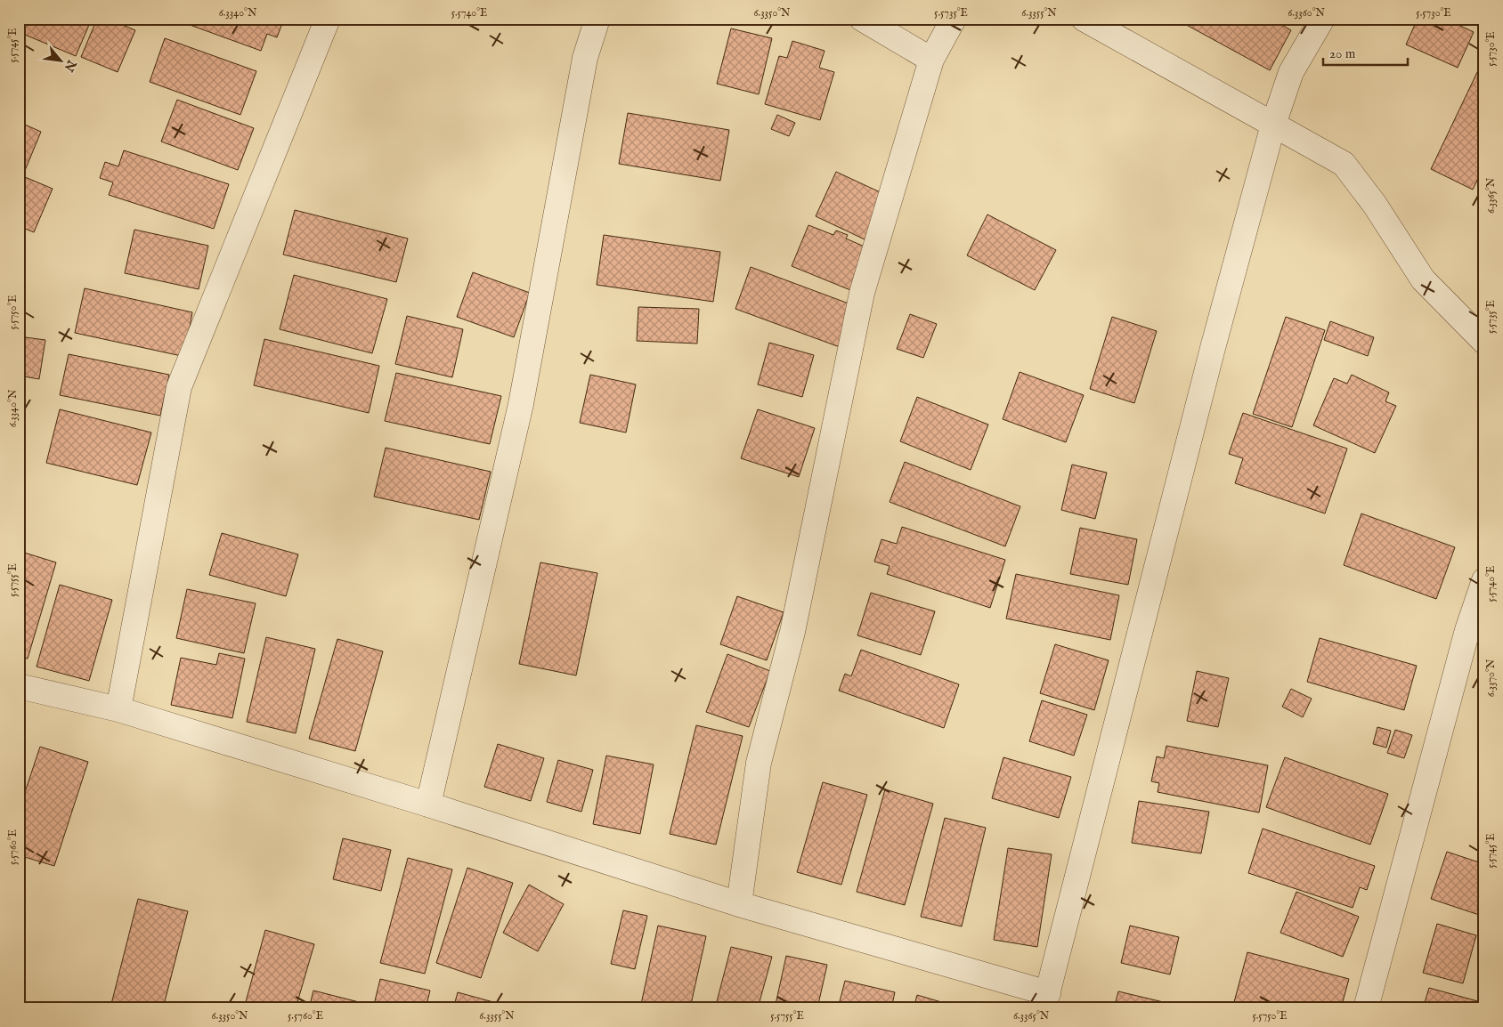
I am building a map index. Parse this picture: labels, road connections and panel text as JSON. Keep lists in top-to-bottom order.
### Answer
{
  "scale_bar": "20 m",
  "north": "bottom right",
  "coordinates": [
    "6.3340°N",
    "5.5740°E",
    "6.3350°N",
    "5.5735°E",
    "6.3355°N",
    "6.3360°N",
    "5.5730°E",
    "5.5745°E",
    "6.3365°N",
    "5.5750°E",
    "5.5755°E",
    "6.3370°N",
    "5.5760°E"
  ]
}
